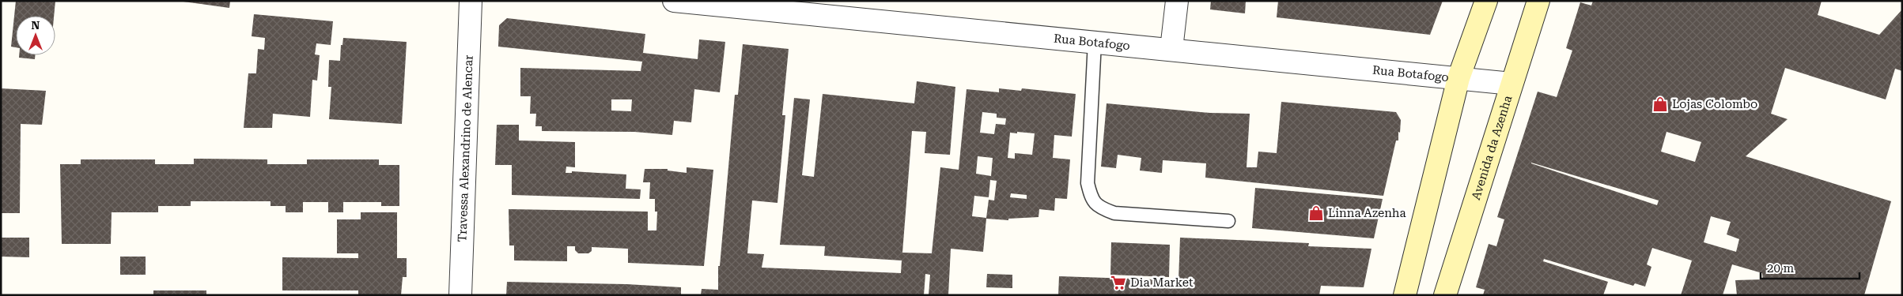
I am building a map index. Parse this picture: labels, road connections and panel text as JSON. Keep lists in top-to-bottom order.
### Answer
{
  "streets": {
    "main road": ["Avenida da Azenha"],
    "street": ["Rua Botafogo", "Travessa Alexandrino de Alencar"]
  },
  "crossings": [
    ["Rua Botafogo", "Avenida da Azenha"]
  ],
  "places": {
    "shop": ["Lojas Colombo", "Linna Azenha"],
    "supermarket": ["Dia Market"]
  },
  "scale_bar": "20 m",
  "north": "top"
}
